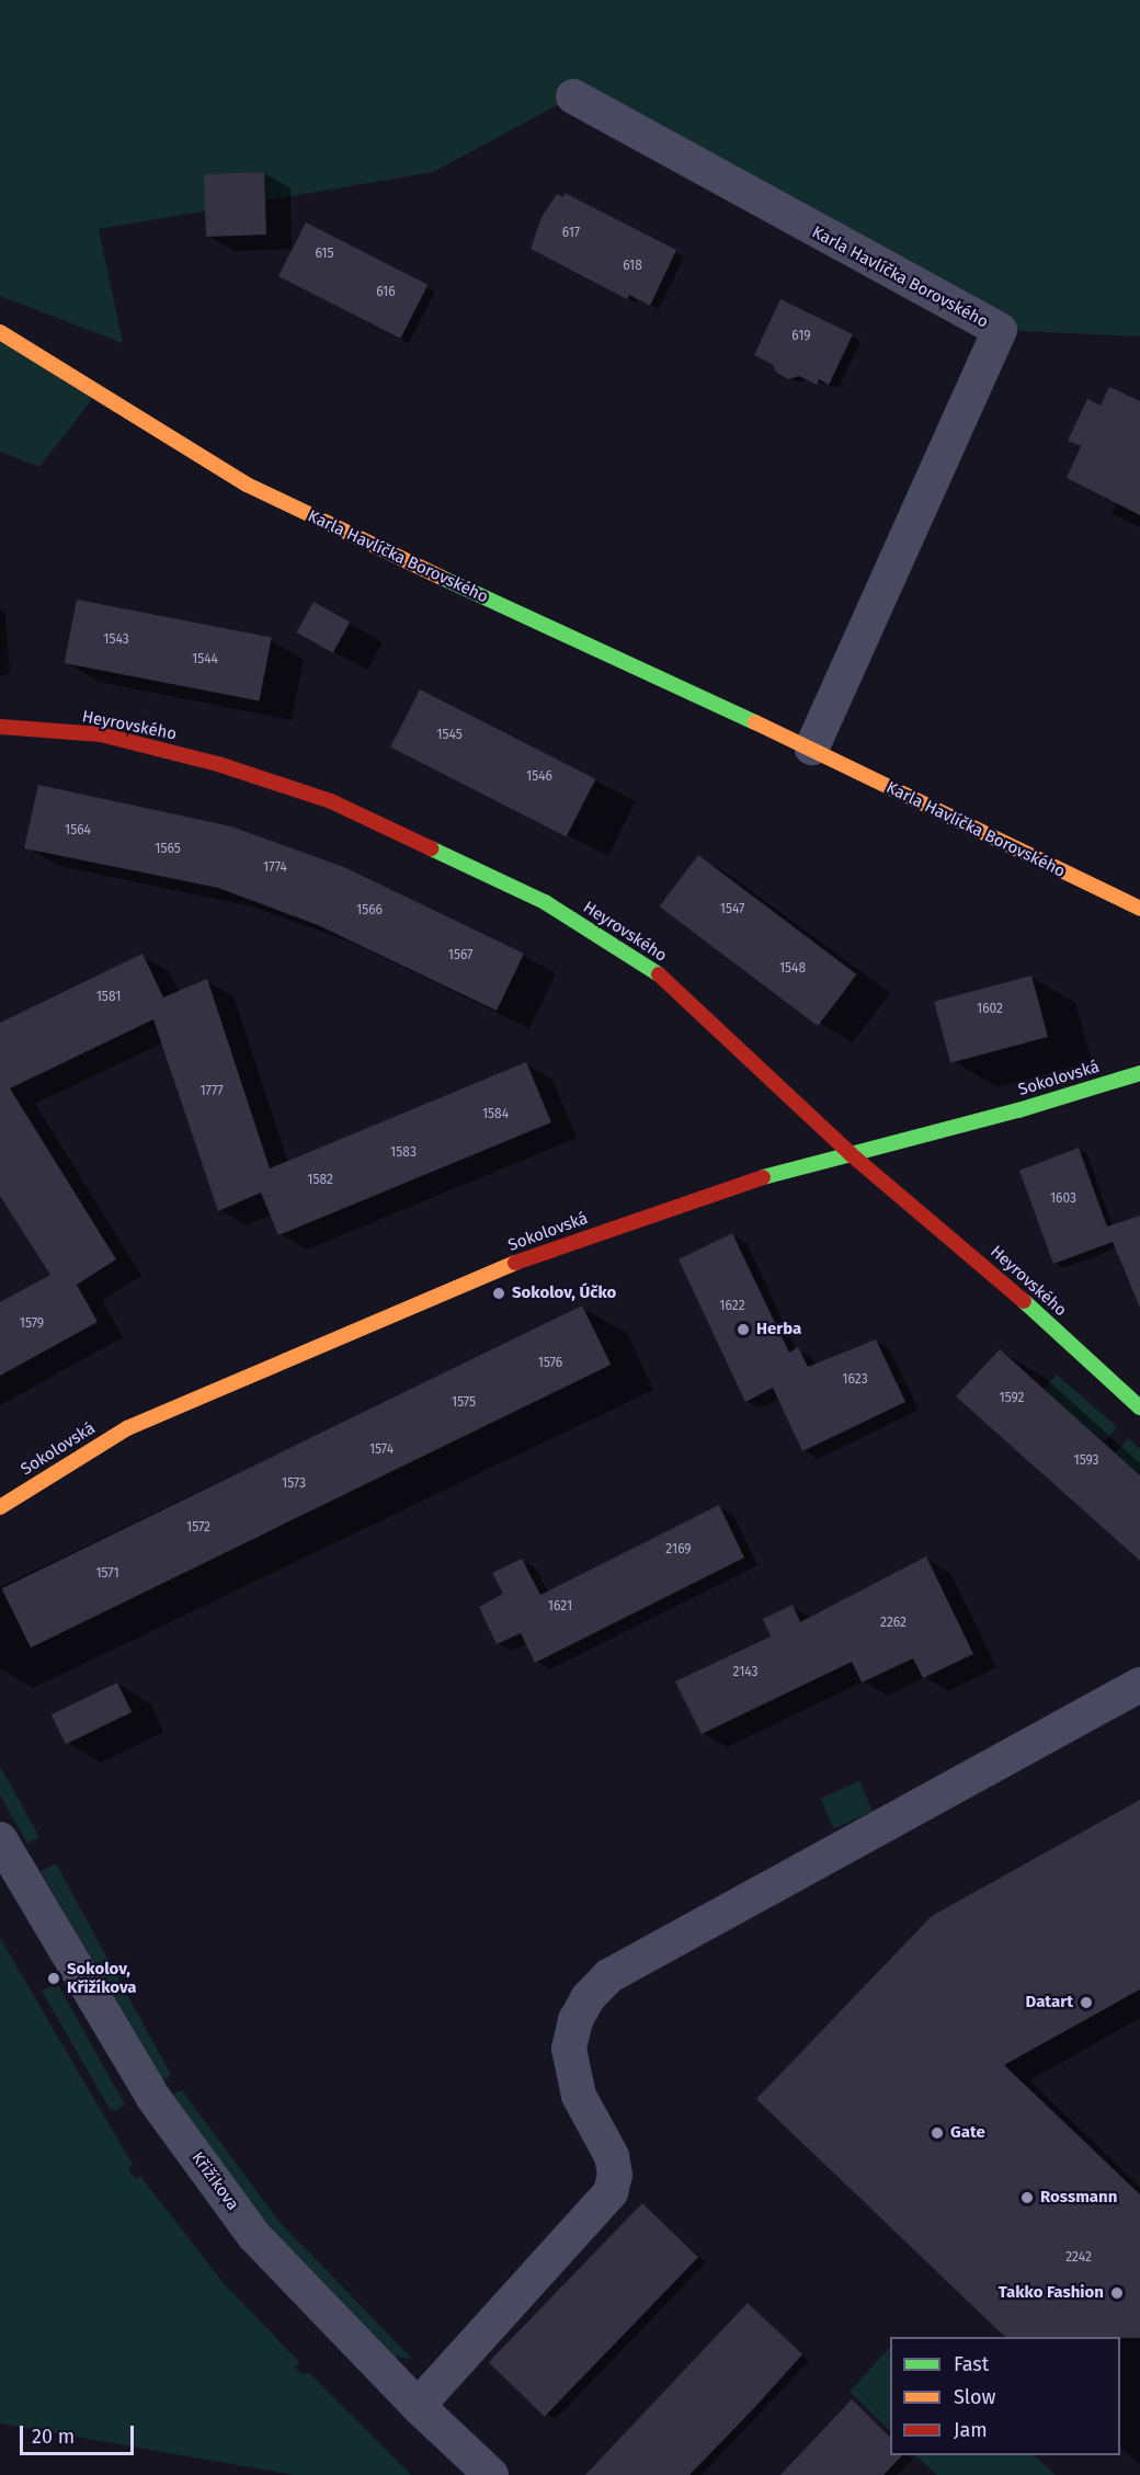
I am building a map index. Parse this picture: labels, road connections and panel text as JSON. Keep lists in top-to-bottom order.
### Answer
{
  "streets": {
    "street": [
      "Karla Havlíčka Borovského",
      "Heyrovského",
      "Sokolovská",
      "Křižíkova"
    ]
  },
  "crossings": [
    ["Heyrovského", "Sokolovská"]
  ],
  "places": [
    "Sokolov, Účko",
    "Herba",
    "Sokolov, Křižíkova",
    "Datart",
    "Gate",
    "Rossmann",
    "Takko Fashion"
  ],
  "house_numbers": [
    "617",
    "615",
    "618",
    "616",
    "619",
    "1543",
    "1544",
    "1545",
    "1546",
    "1564",
    "1565",
    "1774",
    "1547",
    "1566",
    "1567",
    "1548",
    "1581",
    "1602",
    "1777",
    "1584",
    "1583",
    "1582",
    "1603",
    "1622",
    "1579",
    "1576",
    "1623",
    "1592",
    "1575",
    "1574",
    "1593",
    "1573",
    "1572",
    "2169",
    "1571",
    "1621",
    "2262",
    "2143",
    "2242"
  ],
  "legend": ["Fast", "Slow", "Jam"],
  "scale_bar": "20 m"
}
